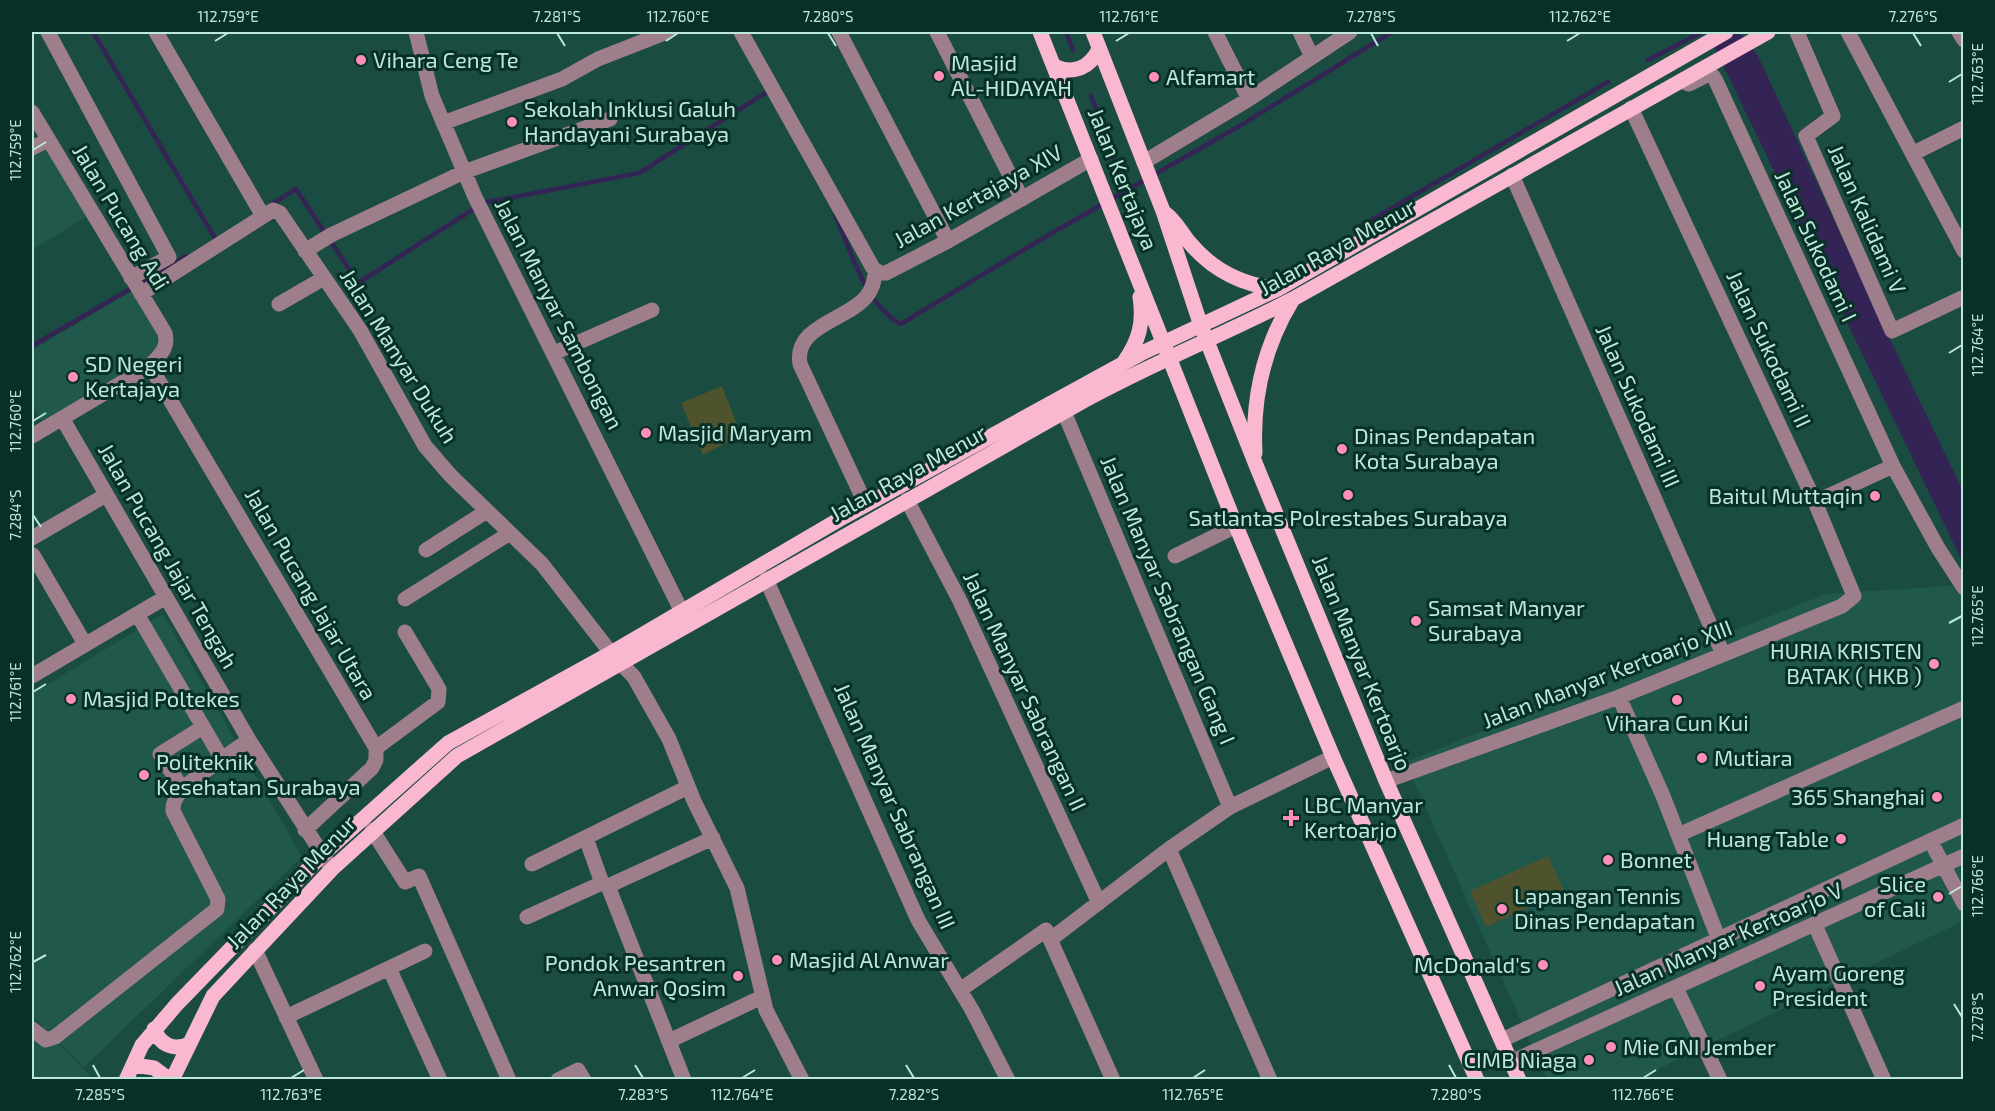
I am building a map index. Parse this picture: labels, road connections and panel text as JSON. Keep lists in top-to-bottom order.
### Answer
{
  "streets": {
    "main road": ["Jalan Kertajaya", "Jalan Raya Menur", "Jalan Manyar Kertoarjo"],
    "street": [
      "Jalan Kertajaya XIV",
      "Jalan Pucang Adi",
      "Jalan Kalidami V",
      "Jalan Sukodami I",
      "Jalan Manyar Sambongan",
      "Jalan Sukodami II",
      "Jalan Manyar Dukuh",
      "Jalan Sukodami III",
      "Jalan Pucang Jajar Tengah",
      "Jalan Pucang Jajar Utara",
      "Jalan Manyar Sabrangan Gang I",
      "Jalan Manyar Kertoarjo XIII",
      "Jalan Manyar Sabrangan II",
      "Jalan Manyar Sabrangan III",
      "Jalan Manyar Kertoarjo V"
    ]
  },
  "crossings": [
    ["Jalan Kertajaya", "Jalan Kertajaya XIV"],
    ["Jalan Kertajaya", "Jalan Raya Menur"],
    ["Jalan Kertajaya", "Jalan Manyar Kertoarjo"],
    ["Jalan Pucang Adi", "Jalan Pucang Jajar Utara"],
    ["Jalan Sukodami I", "Jalan Raya Menur"],
    ["Jalan Raya Menur", "Jalan Manyar Sambongan"],
    ["Jalan Raya Menur", "Jalan Sukodami II"],
    ["Jalan Raya Menur", "Jalan Manyar Dukuh"],
    ["Jalan Raya Menur", "Jalan Sukodami III"],
    ["Jalan Raya Menur", "Jalan Pucang Jajar Tengah"],
    ["Jalan Raya Menur", "Jalan Manyar Sabrangan Gang I"],
    ["Jalan Raya Menur", "Jalan Manyar Kertoarjo"],
    ["Jalan Raya Menur", "Jalan Manyar Sabrangan II"],
    ["Jalan Raya Menur", "Jalan Manyar Sabrangan III"],
    ["Jalan Sukodami II", "Jalan Manyar Kertoarjo XIII"],
    ["Jalan Sukodami III", "Jalan Manyar Kertoarjo XIII"],
    ["Jalan Manyar Kertoarjo", "Jalan Manyar Kertoarjo XIII"],
    ["Jalan Manyar Kertoarjo", "Jalan Manyar Kertoarjo V"]
  ],
  "places": {
    "other": [
      "Vihara Ceng Te",
      "Masjid AL-HIDAYAH",
      "Alfamart",
      "Sekolah Inklusi Galuh Handayani Surabaya",
      "SD Negeri Kertajaya",
      "Masjid Maryam",
      "Dinas Pendapatan Kota Surabaya",
      "Satlantas Polrestabes Surabaya",
      "Baitul Muttaqin",
      "Samsat Manyar Surabaya",
      "HURIA KRISTEN BATAK ( HKB )",
      "Masjid Poltekes",
      "Vihara Cun Kui",
      "Mutiara",
      "Politeknik Kesehatan Surabaya",
      "365 Shanghai",
      "Huang Table",
      "Bonnet",
      "Slice of Cali",
      "Lapangan Tennis Dinas Pendapatan",
      "Masjid Al Anwar",
      "McDonald's",
      "Pondok Pesantren Anwar Qosim",
      "Ayam Goreng President",
      "Mie GNI Jember",
      "CIMB Niaga"
    ],
    "health": ["LBC Manyar Kertoarjo"]
  },
  "coordinates": [
    "112.759°E",
    "7.281°S",
    "112.760°E",
    "7.280°S",
    "112.761°E",
    "7.278°S",
    "112.762°E",
    "7.276°S",
    "112.763°E",
    "112.764°E",
    "7.284°S",
    "112.765°E",
    "112.766°E",
    "7.285°S",
    "7.283°S",
    "7.282°S"
  ]
}
